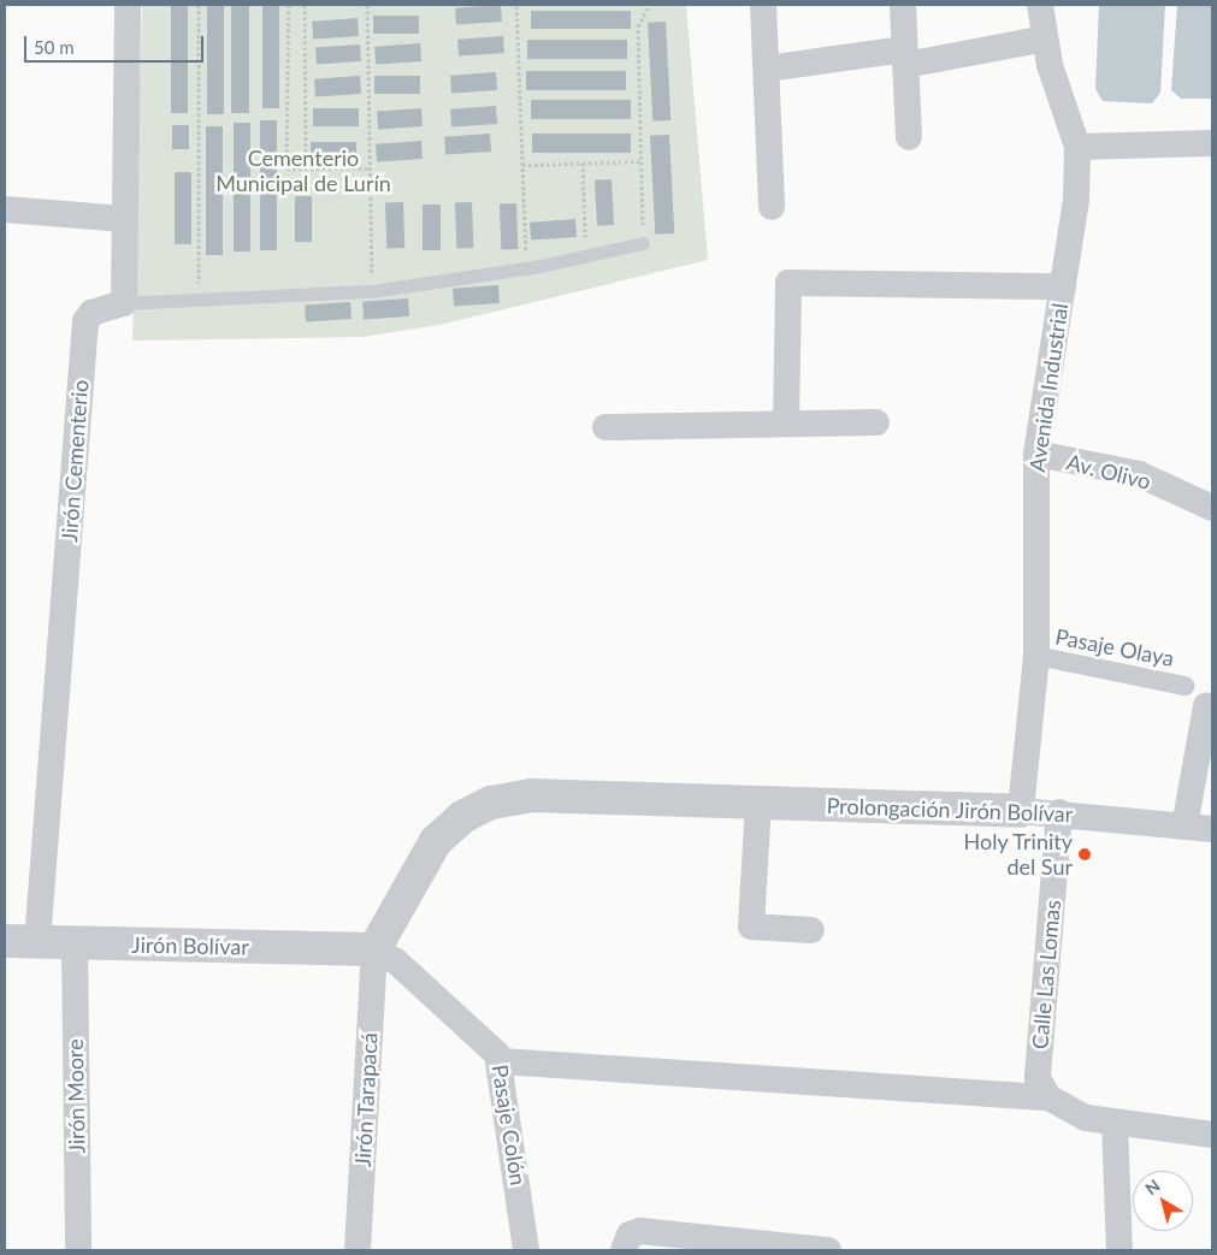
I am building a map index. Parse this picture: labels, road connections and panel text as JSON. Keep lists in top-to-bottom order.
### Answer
{
  "streets": {
    "street": [
      "Avenida Industrial",
      "Jirón Cementerio",
      "Av. Olivo",
      "Pasaje Olaya",
      "Prolongación Jirón Bolívar",
      "Jirón Bolívar",
      "Calle Las Lomas",
      "Jirón Moore",
      "Jirón Tarapacá",
      "Pasaje Colón"
    ]
  },
  "crossings": [
    ["Avenida Industrial", "Av. Olivo"],
    ["Avenida Industrial", "Pasaje Olaya"],
    ["Avenida Industrial", "Prolongación Jirón Bolívar"],
    ["Jirón Cementerio", "Jirón Bolívar"],
    ["Prolongación Jirón Bolívar", "Jirón Bolívar"],
    ["Prolongación Jirón Bolívar", "Calle Las Lomas"],
    ["Prolongación Jirón Bolívar", "Jirón Tarapacá"],
    ["Prolongación Jirón Bolívar", "Pasaje Colón"],
    ["Jirón Bolívar", "Jirón Moore"],
    ["Jirón Bolívar", "Jirón Tarapacá"],
    ["Jirón Bolívar", "Pasaje Colón"],
    ["Jirón Tarapacá", "Pasaje Colón"]
  ],
  "parks": ["Cementerio Municipal de Lurín"],
  "places": ["Holy Trinity del Sur"],
  "scale_bar": "50 m",
  "north": "top left"
}
